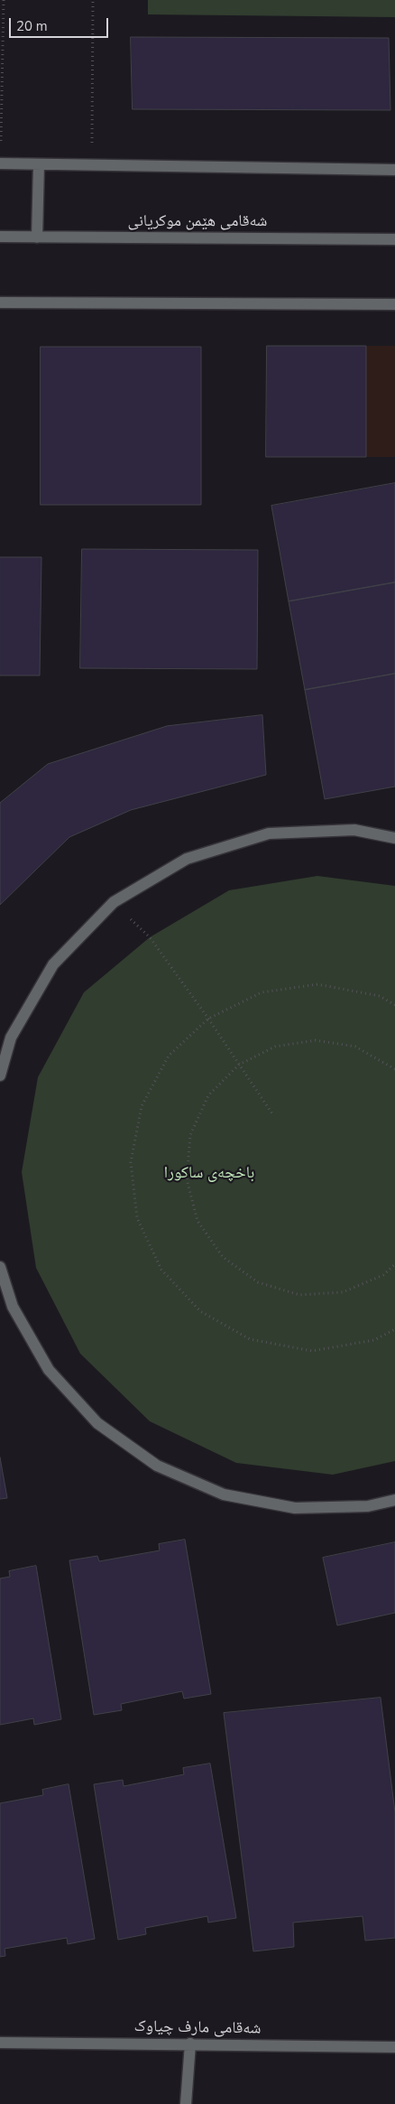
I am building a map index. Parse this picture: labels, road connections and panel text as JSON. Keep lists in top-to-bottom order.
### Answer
{
  "streets": {
    "street": ["شەقامی هێمن موکریانی", "شەقامی مارف چیاوک"]
  },
  "parks": ["باخچەی ساکورا"],
  "scale_bar": "20 m"
}
